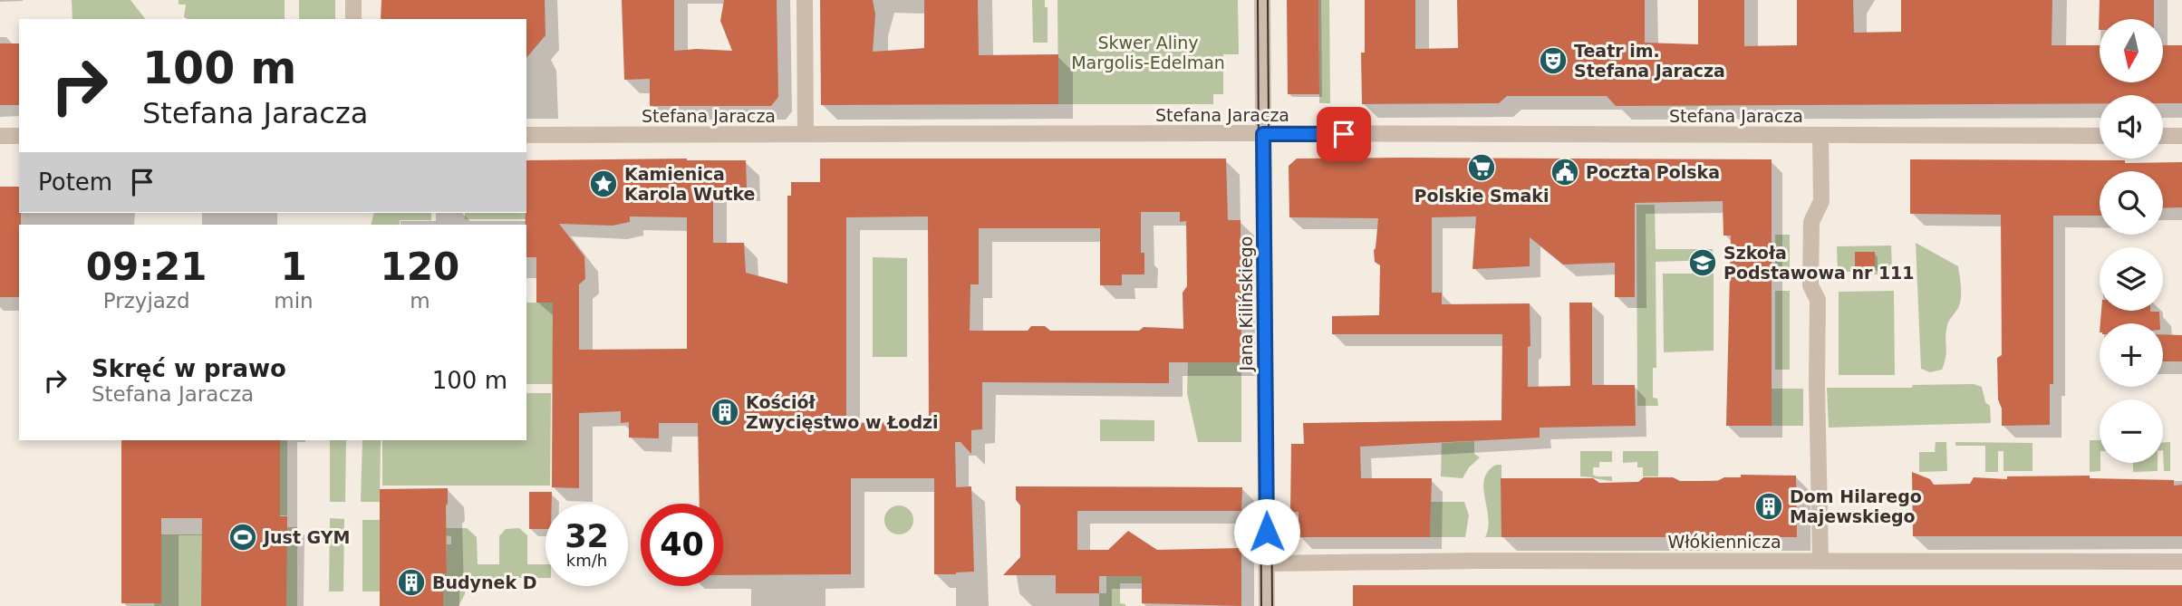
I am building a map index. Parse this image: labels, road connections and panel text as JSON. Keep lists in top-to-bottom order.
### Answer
{
  "streets": {
    "street": ["Stefana Jaracza", "Jana Kilińskiego", "Włókiennicza"]
  },
  "crossings": [
    ["Stefana Jaracza", "Jana Kilińskiego"],
    ["Jana Kilińskiego", "Włókiennicza"]
  ],
  "parks": ["Skwer Aliny Margolis-Edelman"],
  "places": {
    "theatre": ["Teatr im. Stefana Jaracza"],
    "supermarket": ["Polskie Smaki"],
    "public building": ["Poczta Polska"],
    "place": ["Kamienica Karola Wutke"],
    "school or university": ["Szkoła Podstawowa nr 111"],
    "building": ["Kościół Zwycięstwo w Łodzi", "Dom Hilarego Majewskiego", "Budynek D"],
    "sports": ["Just GYM"]
  },
  "north": "bottom",
  "page": {
    "map_buttons": ["+", "−"],
    "turn": ["100 m", "Stefana Jaracza"],
    "then": "Potem",
    "eta": [
      "09:21",
      "Przyjazd",
      "1",
      "min",
      "120",
      "m"
    ],
    "list": [
      {
        "name": "Skręć w prawo",
        "note": "Stefana Jaracza",
        "value": "100 m"
      }
    ],
    "speed": "32 km/h",
    "limit": "40"
  }
}
